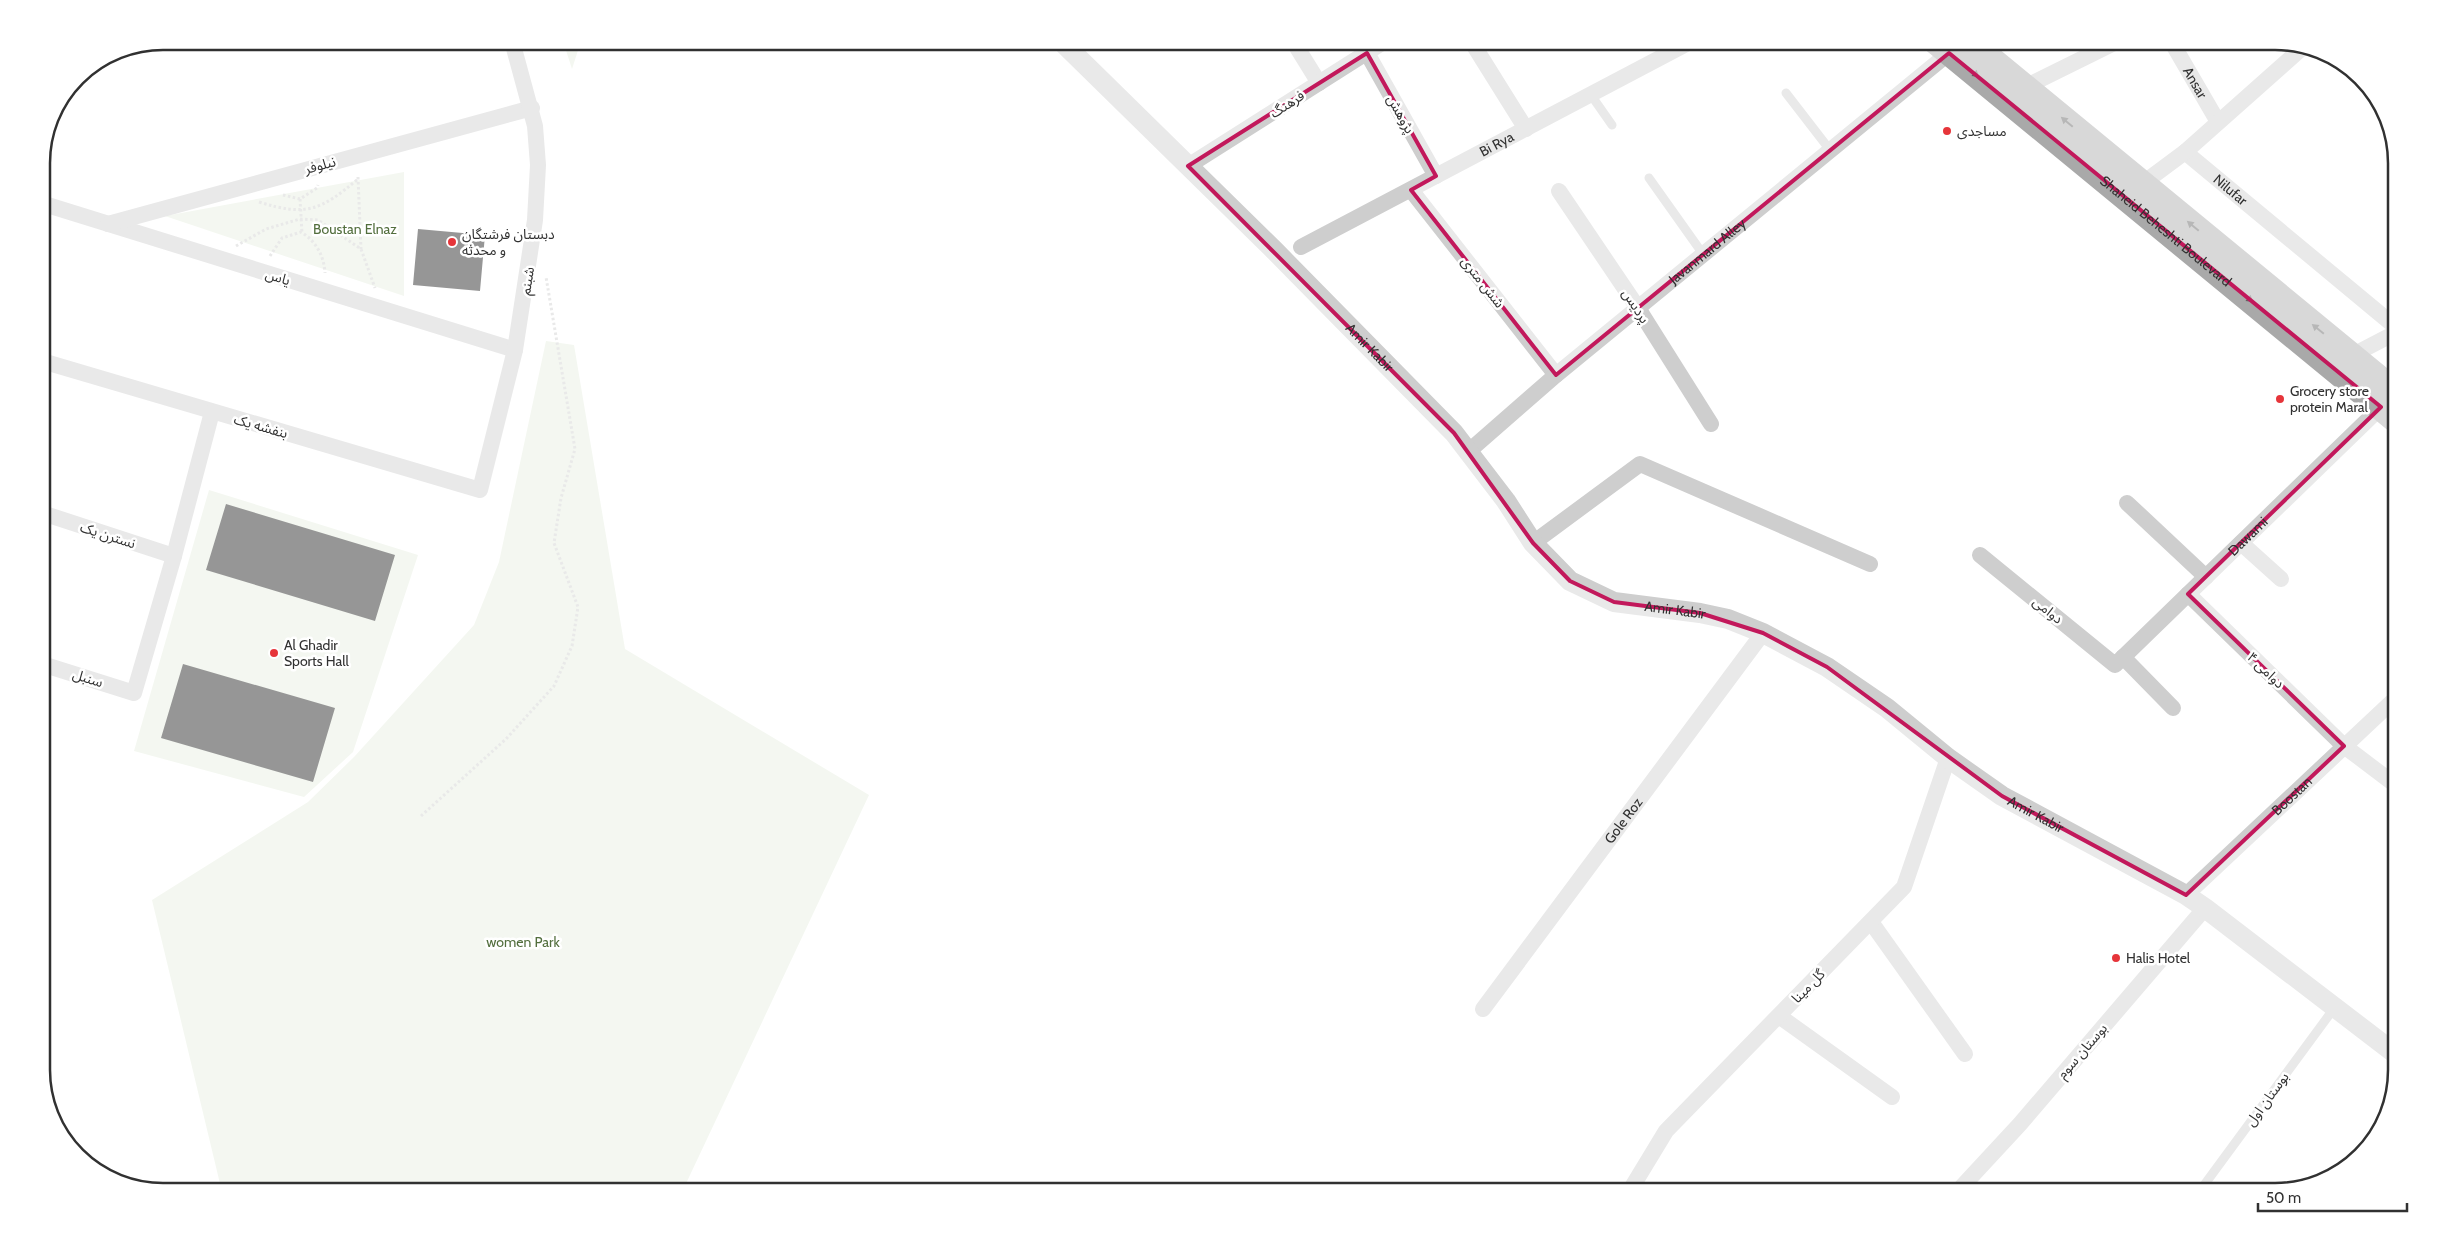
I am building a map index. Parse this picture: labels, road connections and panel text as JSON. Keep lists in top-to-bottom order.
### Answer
{
  "streets": {
    "main road": ["Shaheid Beheshti Boulevard"],
    "street": [
      "Ansar",
      "فرهنگ",
      "پژوهش",
      "Bi Rya",
      "نیلوفر",
      "Nilufar",
      "Javanmard Alley",
      "یاس",
      "شبنم",
      "شش متری",
      "پردیس",
      "Amir Kabir",
      "بنفشه یک",
      "نسترن یک",
      "Dawami",
      "دوامی",
      "دوامی ۴",
      "سنبل",
      "Boostan",
      "Gole Roz",
      "گل مینا",
      "بوستان سوم"
    ],
    "lane": ["بوستان اول"]
  },
  "crossings": [
    ["فرهنگ", "پژوهش"],
    ["فرهنگ", "Amir Kabir"],
    ["پژوهش", "Bi Rya"],
    ["Bi Rya", "شش متری"],
    ["نیلوفر", "یاس"],
    ["نیلوفر", "شبنم"],
    ["Javanmard Alley", "شش متری"],
    ["Javanmard Alley", "پردیس"],
    ["Javanmard Alley", "Amir Kabir"],
    ["یاس", "شبنم"],
    ["شبنم", "بنفشه یک"],
    ["Amir Kabir", "Boostan"],
    ["Amir Kabir", "Gole Roz"],
    ["Amir Kabir", "گل مینا"],
    ["Amir Kabir", "بوستان سوم"],
    ["Amir Kabir", "بوستان اول"],
    ["نسترن یک", "سنبل"],
    ["Dawami", "دوامی"],
    ["Dawami", "دوامی ۴"],
    ["دوامی ۴", "Boostan"]
  ],
  "parks": ["Boustan Elnaz", "women Park"],
  "places": [
    "مساجدی",
    "دبستان فرشتگان و محدثه",
    "Grocery store protein Maral",
    "Al Ghadir Sports Hall",
    "Halis Hotel"
  ],
  "scale_bar": "50 m"
}
